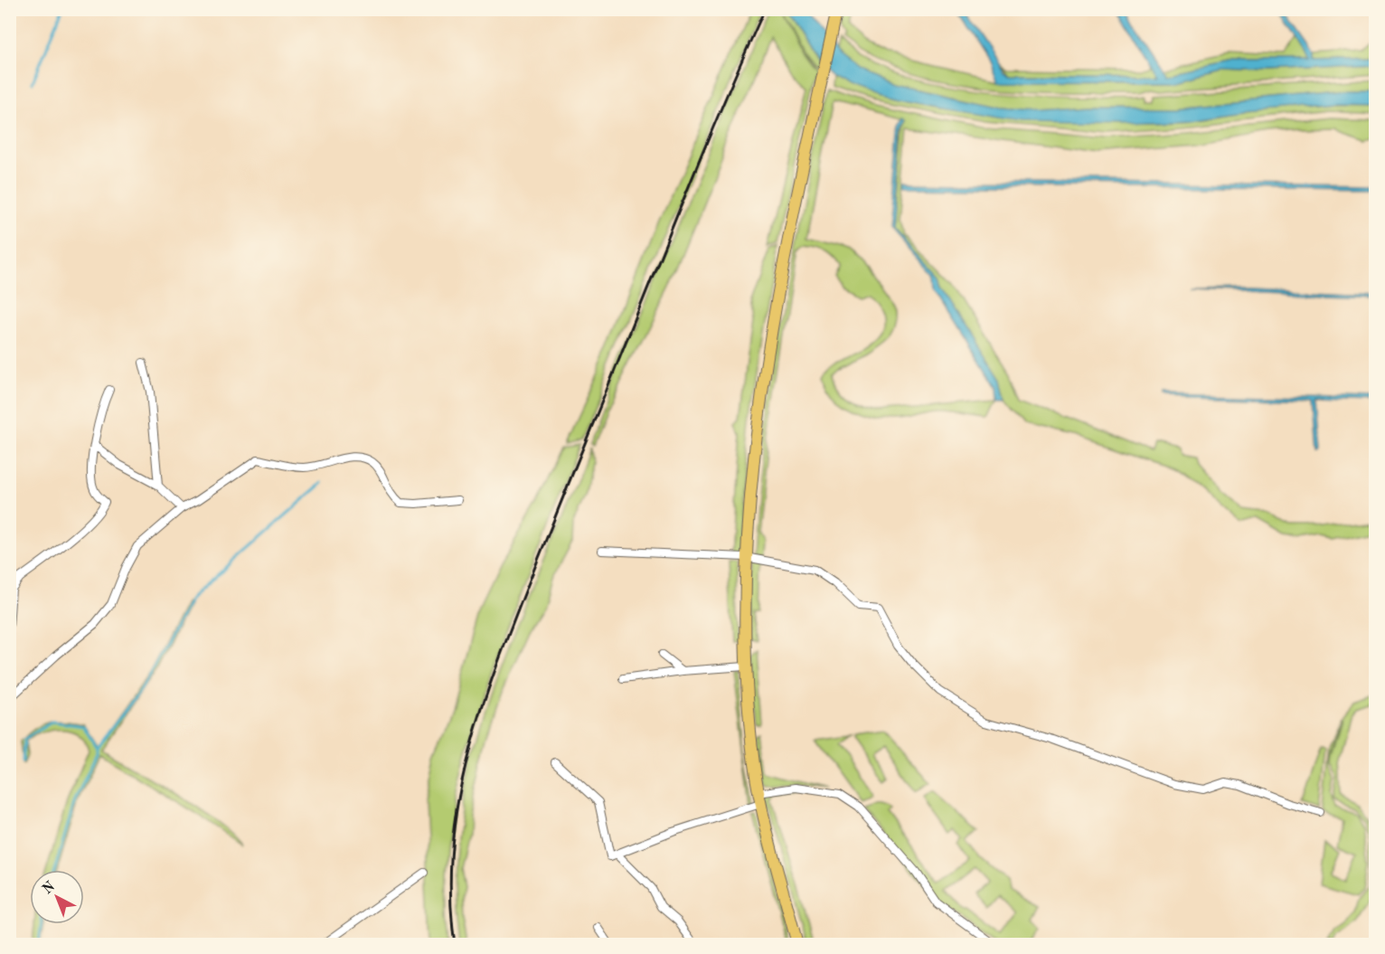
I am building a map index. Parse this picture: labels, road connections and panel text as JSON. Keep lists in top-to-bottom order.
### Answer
{
  "north": "top left"
}
